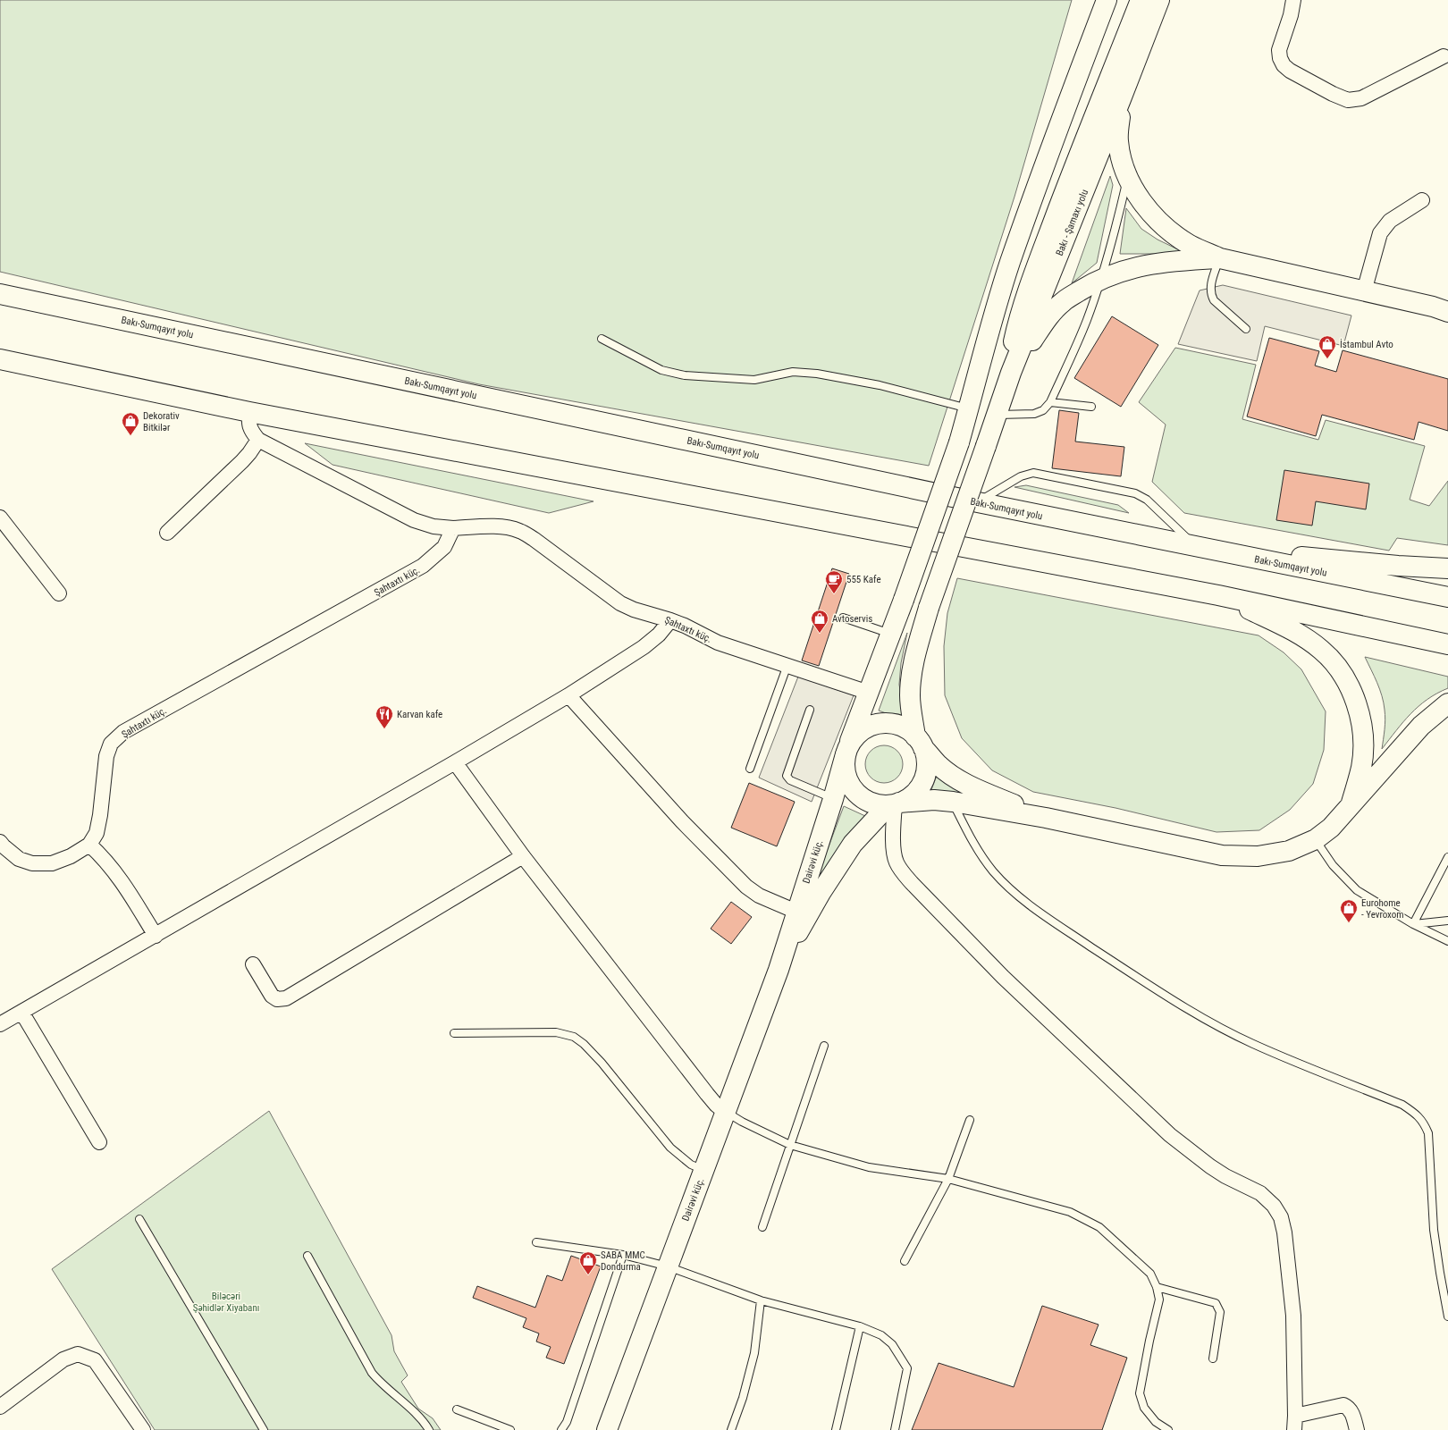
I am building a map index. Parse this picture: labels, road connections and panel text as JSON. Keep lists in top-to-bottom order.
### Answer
{
  "streets": {
    "main road": ["Bakı - Şamaxı yolu", "Bakı-Sumqayıt yolu", "Dairəvi küç."],
    "street": ["Şahtaxtı küç."]
  },
  "crossings": [
    ["Bakı - Şamaxı yolu", "Dairəvi küç."]
  ],
  "parks": ["Biləcəri Şəhidlər Xiyabanı"],
  "places": {
    "shop": [
      "İstambul Avto",
      "Dekorativ Bitkilər",
      "Avtoservis",
      "Eurohome - Yevroxom",
      "SABA MMC Dondurma"
    ],
    "cafe": ["555 Kafe"],
    "restaurant": ["Karvan kafe"]
  }
}
